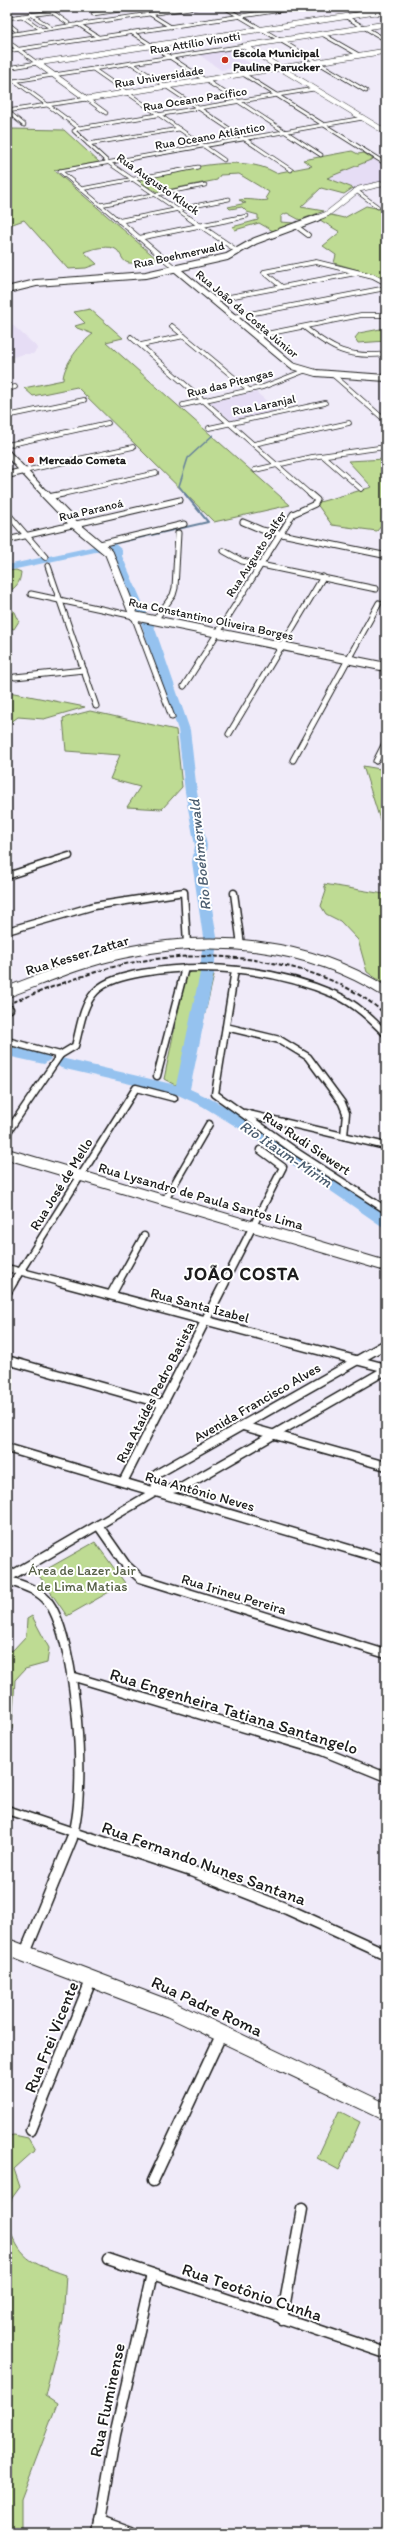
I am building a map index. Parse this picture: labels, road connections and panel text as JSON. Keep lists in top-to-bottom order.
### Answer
{
  "streets": {
    "street": [
      "Rua Attílio Vinotti",
      "Rua Universidade",
      "Rua Oceano Pacífico",
      "Rua Oceano Atlântico",
      "Rua Augusto Kluck",
      "Rua Boehmerwald",
      "Rua João da Costa Júnior",
      "Rua das Pitangas",
      "Rua Laranjal",
      "Rua Paranoá",
      "Rua Augusto Salfer",
      "Rua Constantino Oliveira Borges",
      "Rua Kesser Zattar",
      "Rua Rudi Siewert",
      "Rua José de Mello",
      "Rua Lysandro de Paula Santos Lima",
      "Rua Santa Izabel",
      "Rua Ataídes Pedro Batista",
      "Avenida Francisco Alves",
      "Rua Antônio Neves",
      "Rua Irineu Pereira",
      "Rua Engenheira Tatiana Santangelo",
      "Rua Fernando Nunes Santana",
      "Rua Padre Roma",
      "Rua Frei Vicente",
      "Rua Teotônio Cunha",
      "Rua Fluminense"
    ]
  },
  "crossings": [
    ["Rua Oceano Pacífico", "Rua Augusto Kluck"],
    ["Rua Oceano Atlântico", "Rua Augusto Kluck"],
    ["Rua Oceano Atlântico", "Rua João da Costa Júnior"],
    ["Rua Augusto Kluck", "Rua Boehmerwald"],
    ["Rua Boehmerwald", "Rua João da Costa Júnior"],
    ["Rua João da Costa Júnior", "Rua das Pitangas"],
    ["Rua Augusto Salfer", "Rua Constantino Oliveira Borges"],
    ["Rua José de Mello", "Rua Lysandro de Paula Santos Lima"],
    ["Rua José de Mello", "Rua Santa Izabel"],
    ["Rua Lysandro de Paula Santos Lima", "Rua Ataídes Pedro Batista"],
    ["Rua Santa Izabel", "Rua Ataídes Pedro Batista"],
    ["Rua Santa Izabel", "Avenida Francisco Alves"],
    ["Rua Ataídes Pedro Batista", "Rua Antônio Neves"],
    ["Avenida Francisco Alves", "Rua Antônio Neves"],
    ["Rua Padre Roma", "Rua Frei Vicente"],
    ["Rua Teotônio Cunha", "Rua Fluminense"]
  ],
  "districts": ["JOÃO COSTA"],
  "water": ["Rio Boehmerwald", "Rio Itaum-Mirim"],
  "parks": ["Área de Lazer Jair de Lima Matias"],
  "places": ["Escola Municipal Pauline Parucker", "Mercado Cometa"]
}
